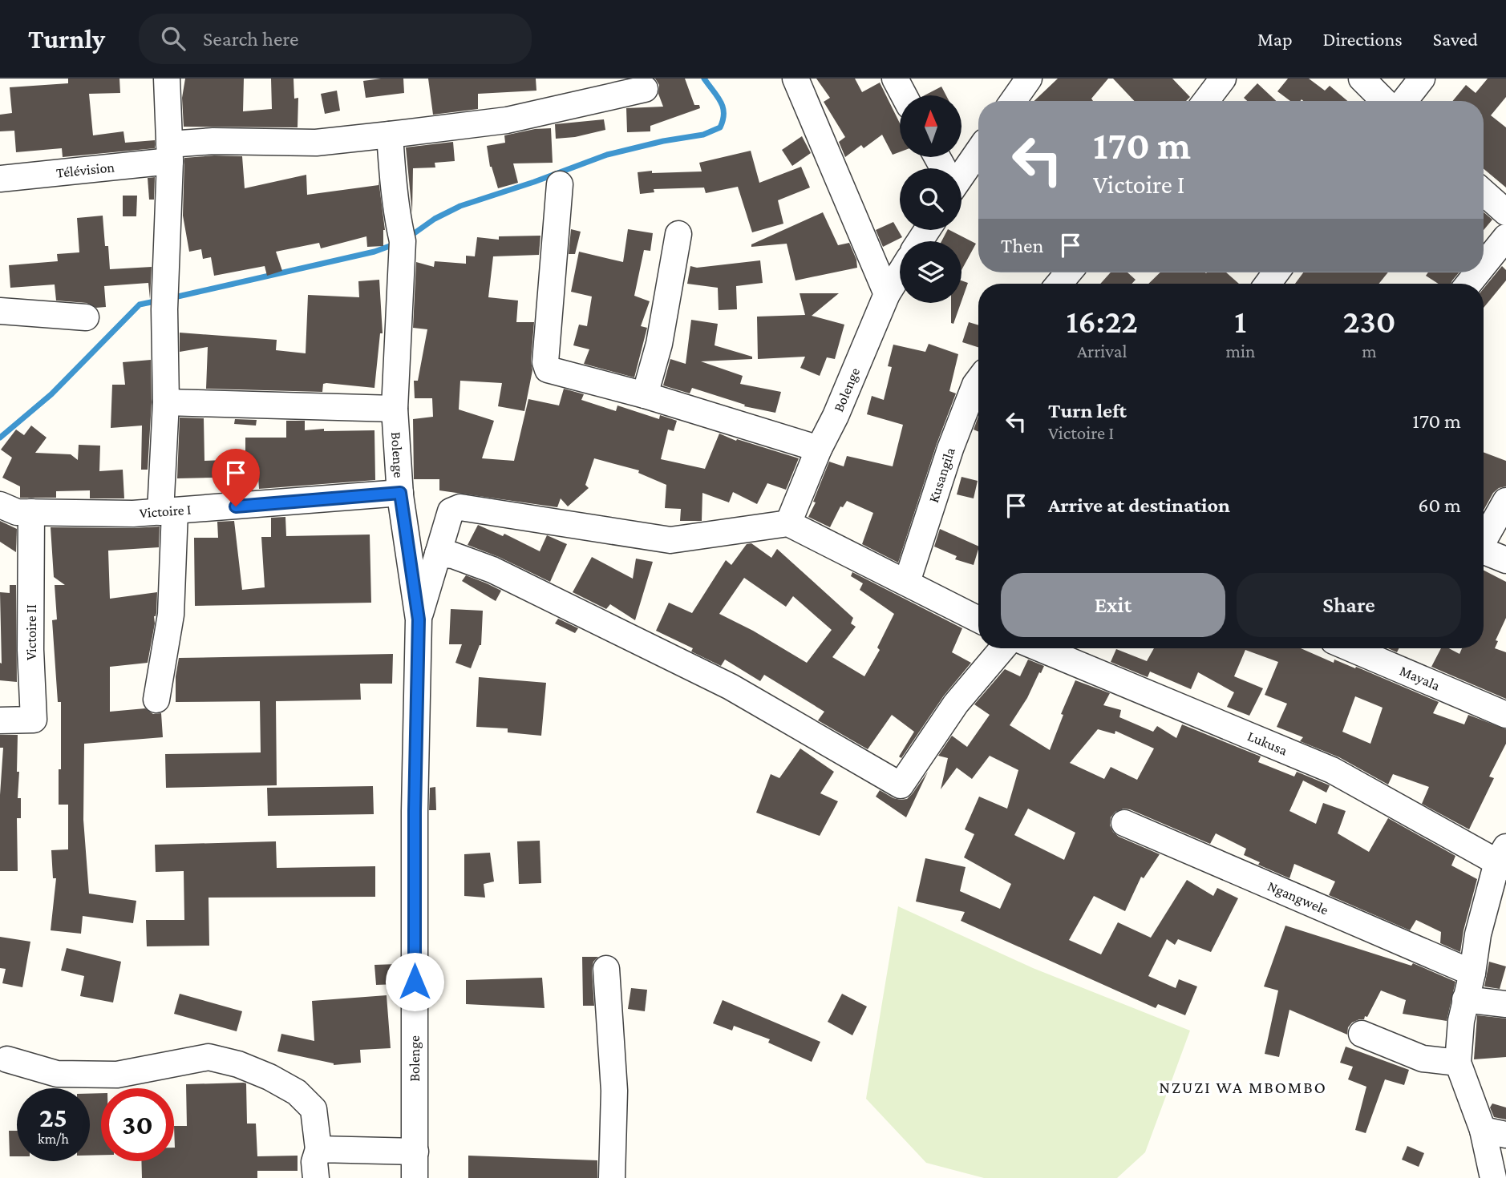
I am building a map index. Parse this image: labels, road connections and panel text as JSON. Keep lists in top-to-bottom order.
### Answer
{
  "streets": {
    "street": [
      "Télévision",
      "Bolenge",
      "Kusangila",
      "Victoire I",
      "Victoire II",
      "Mayala",
      "Lukusa",
      "Ngangwele"
    ]
  },
  "crossings": [
    ["Télévision", "Bolenge"],
    ["Bolenge", "Victoire I"],
    ["Victoire I", "Victoire II"]
  ],
  "districts": ["NZUZI WA MBOMBO"],
  "north": "top",
  "page": {
    "header": "Turnly",
    "search": "Search here",
    "nav": ["Map", "Directions", "Saved"],
    "turn": ["170 m", "Victoire I"],
    "then": "Then",
    "eta": [
      "16:22",
      "Arrival",
      "1",
      "min",
      "230",
      "m"
    ],
    "list": [
      {
        "name": "Turn left",
        "note": "Victoire I",
        "value": "170 m"
      },
      {
        "name": "Arrive at destination",
        "value": "60 m"
      }
    ],
    "buttons": ["Exit", "Share"],
    "speed": "25 km/h",
    "limit": "30"
  }
}
